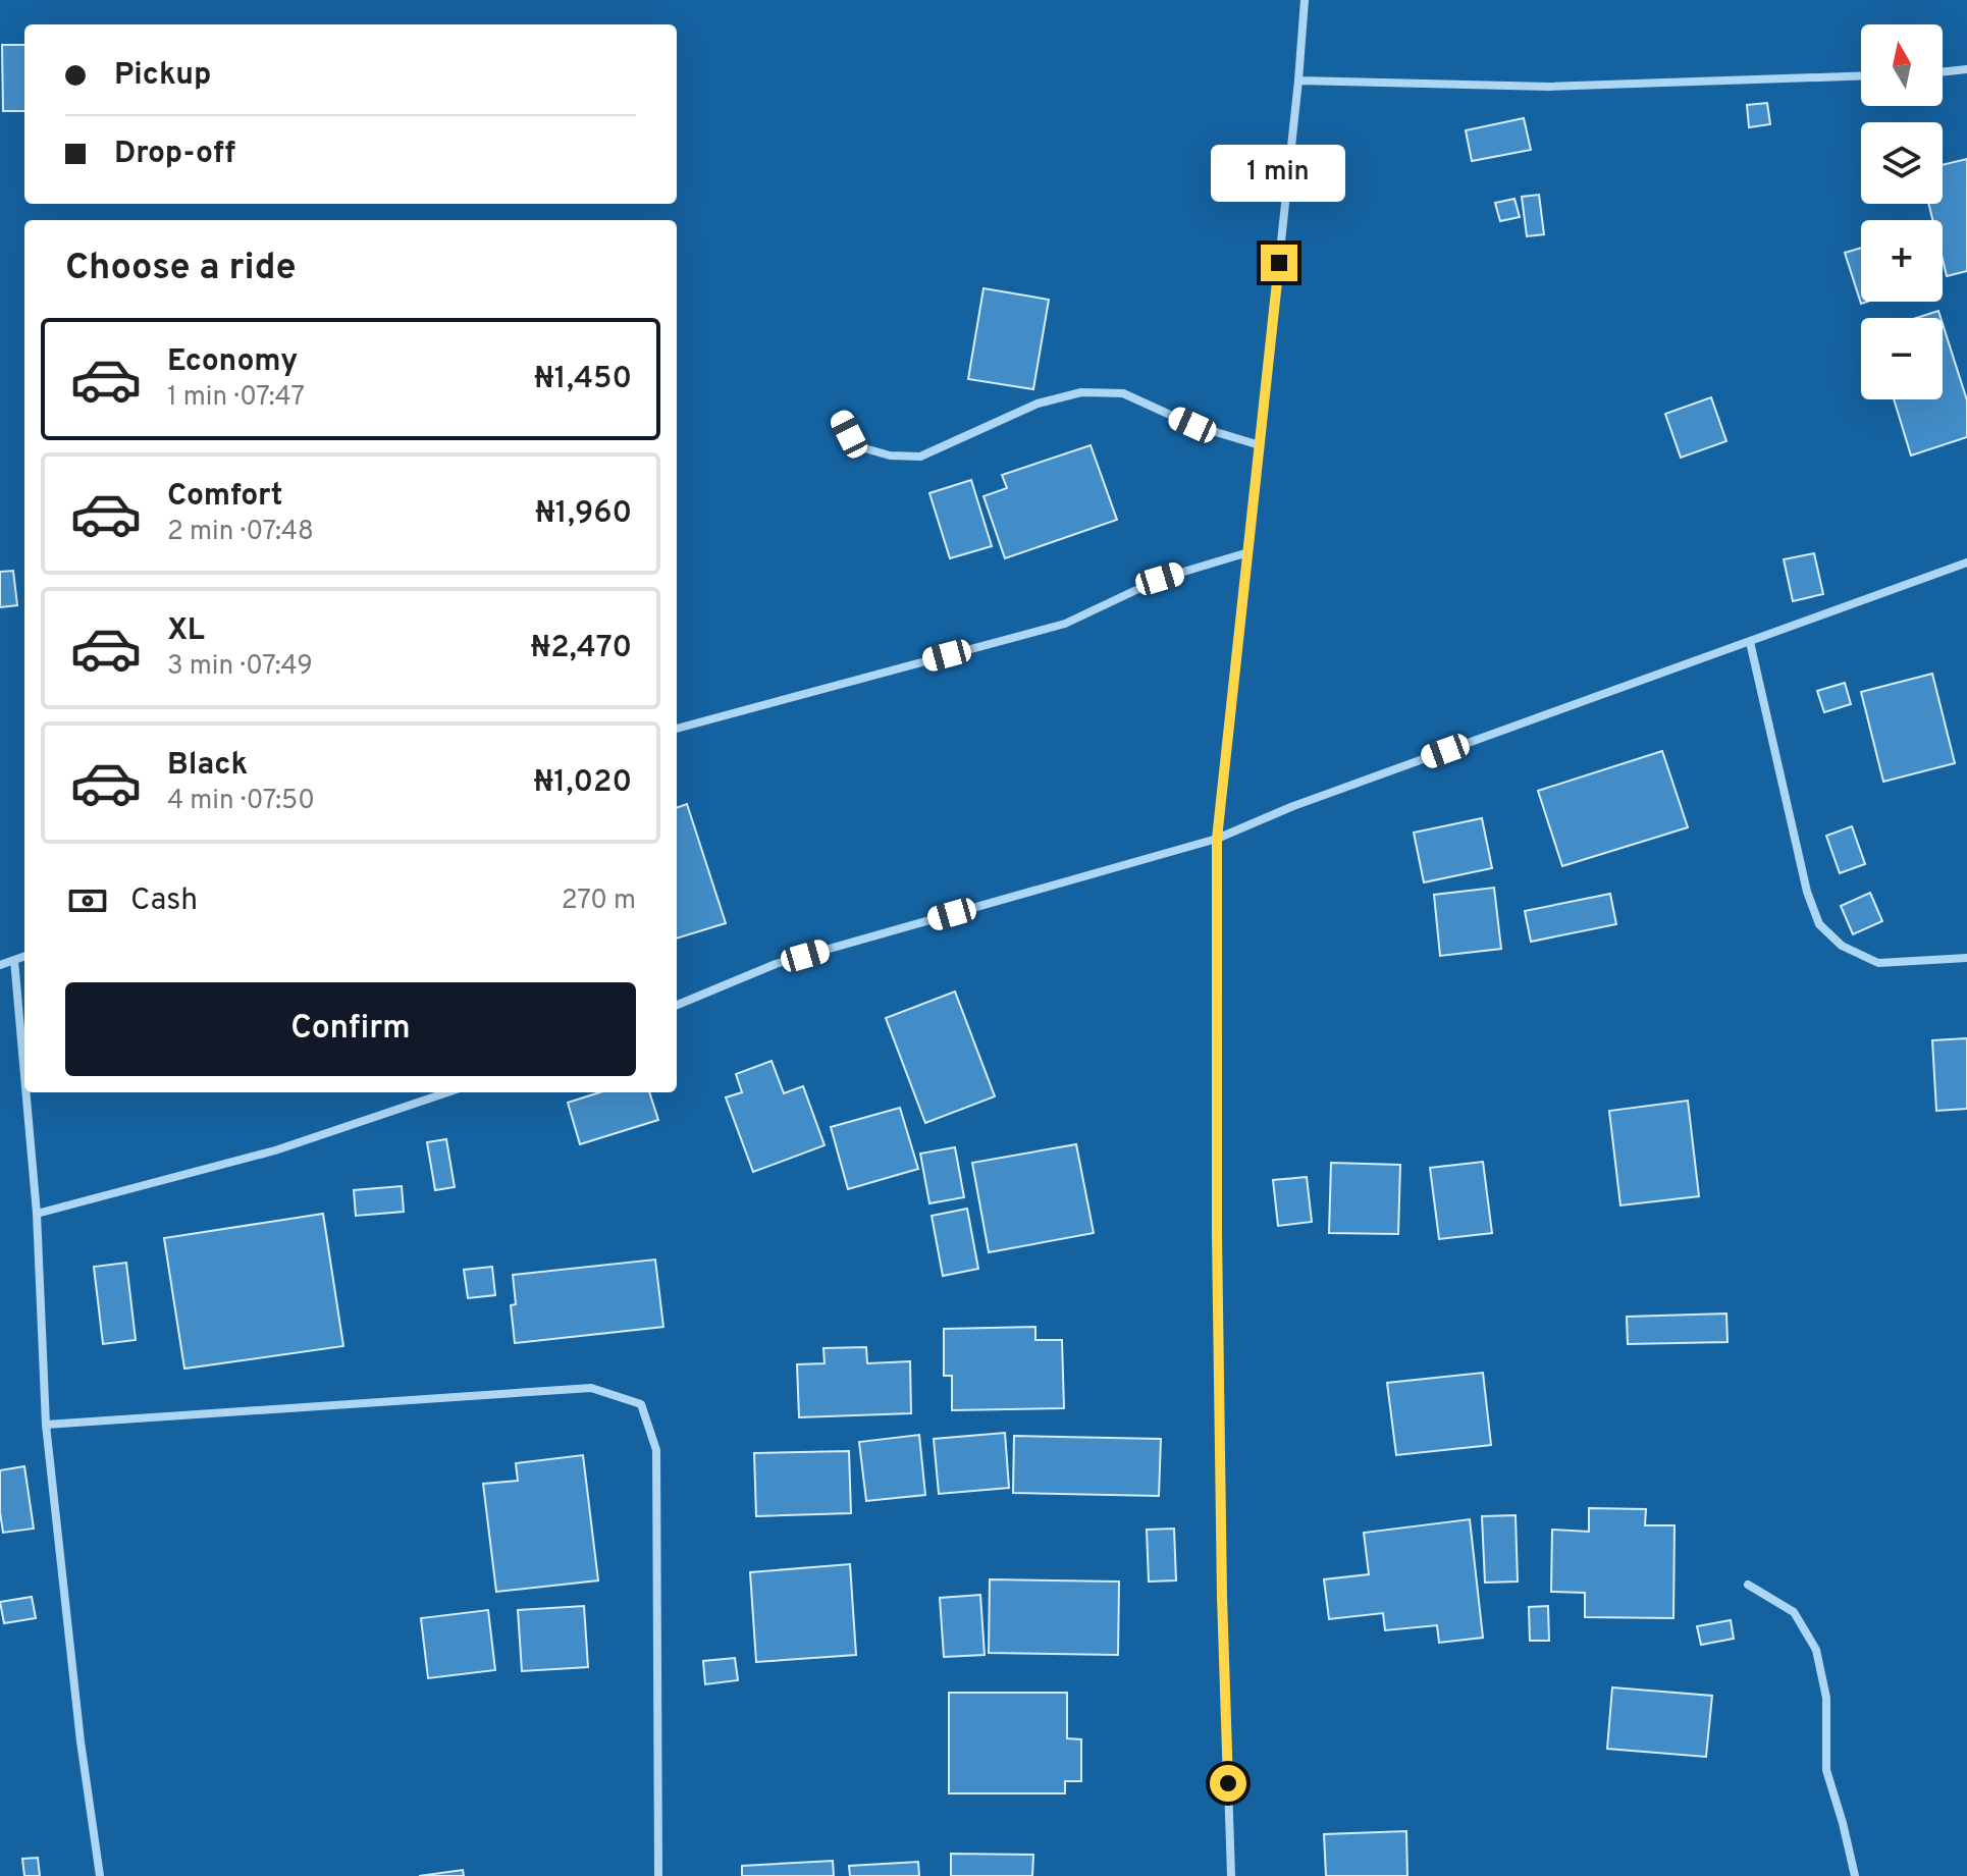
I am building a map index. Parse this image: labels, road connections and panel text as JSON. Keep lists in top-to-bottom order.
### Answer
{
  "north": "top",
  "page": {
    "map_buttons": ["+", "−"],
    "banner": ["Pickup", "Drop-off"],
    "bubble": "1 min",
    "heading": "Choose a ride",
    "list": [
      {
        "name": "Economy",
        "note": "1 min · 07:47",
        "value": "₦1,450"
      },
      {
        "name": "Comfort",
        "note": "2 min · 07:48",
        "value": "₦1,960"
      },
      {
        "name": "XL",
        "note": "3 min · 07:49",
        "value": "₦2,470"
      },
      {
        "name": "Black",
        "note": "4 min · 07:50",
        "value": "₦1,020"
      }
    ],
    "pay": ["Cash", "270 m"],
    "buttons": "Confirm"
  }
}
